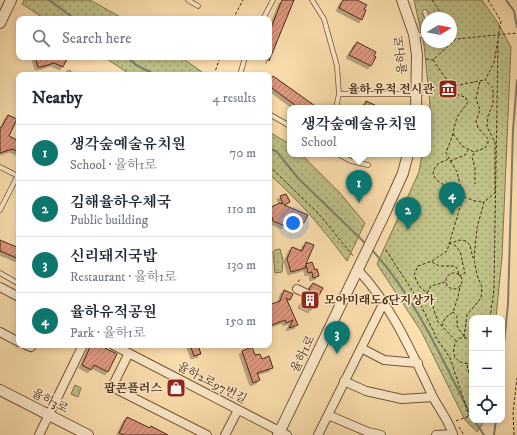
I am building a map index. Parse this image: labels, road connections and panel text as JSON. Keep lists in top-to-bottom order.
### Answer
{
  "streets": {
    "street": ["율하1로", "율하2로97번길", "율하3로"]
  },
  "crossings": [
    ["율하1로", "율하2로97번길"]
  ],
  "places": {
    "museum": ["율하 유적 전시관"],
    "building": ["모아미래도6단지상가"],
    "shop": ["팝콘플러스"]
  },
  "north": "right",
  "page": {
    "search": "Search here",
    "heading": ["Nearby", "4 results"],
    "popup": ["생각숲예술유치원", "School"],
    "list": [
      {
        "mark": "1",
        "name": "생각숲예술유치원",
        "note": "School · 율하1로",
        "value": "70 m"
      },
      {
        "mark": "2",
        "name": "김해율하우체국",
        "note": "Public building",
        "value": "110 m"
      },
      {
        "mark": "3",
        "name": "신리돼지국밥",
        "note": "Restaurant · 율하1로",
        "value": "130 m"
      },
      {
        "mark": "4",
        "name": "율하유적공원",
        "note": "Park · 율하1로",
        "value": "150 m"
      }
    ],
    "pins": [
      "1",
      "4",
      "2",
      "3"
    ],
    "map_buttons": ["+", "−"]
  }
}
